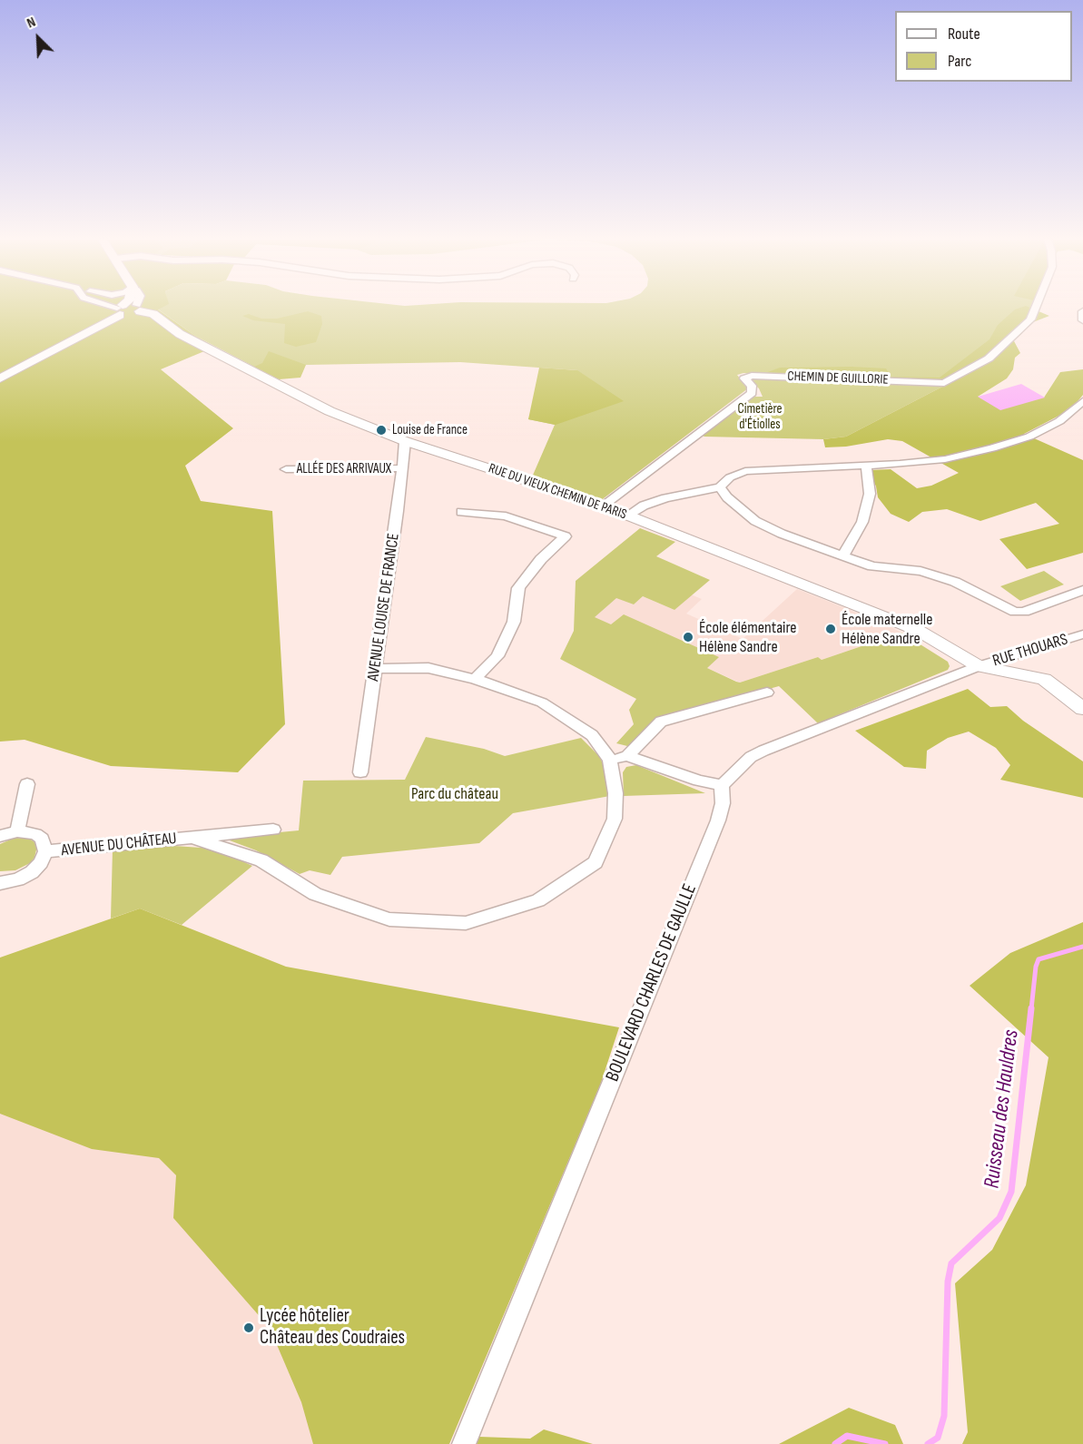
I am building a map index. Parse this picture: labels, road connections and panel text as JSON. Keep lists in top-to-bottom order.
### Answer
{
  "streets": {
    "street": [
      "CHEMIN DE GUILLORIE",
      "ALLÉE DES ARRIVAUX",
      "RUE DU VIEUX CHEMIN DE PARIS",
      "AVENUE LOUISE DE FRANCE",
      "RUE THOUARS",
      "AVENUE DU CHÂTEAU",
      "BOULEVARD CHARLES DE GAULLE"
    ]
  },
  "crossings": [
    ["CHEMIN DE GUILLORIE", "RUE DU VIEUX CHEMIN DE PARIS"],
    ["ALLÉE DES ARRIVAUX", "AVENUE LOUISE DE FRANCE"],
    ["RUE DU VIEUX CHEMIN DE PARIS", "AVENUE LOUISE DE FRANCE"],
    ["RUE DU VIEUX CHEMIN DE PARIS", "RUE THOUARS"],
    ["AVENUE LOUISE DE FRANCE", "AVENUE DU CHÂTEAU"]
  ],
  "water": ["Ruisseau des Hauldres"],
  "parks": ["Cimetière d'Étiolles", "Parc du château"],
  "places": [
    "Louise de France",
    "École maternelle Hélène Sandre",
    "École élémentaire Hélène Sandre",
    "Lycée hôtelier Château des Coudraies"
  ],
  "legend": ["Route", "Parc"],
  "north": "top left"
}
